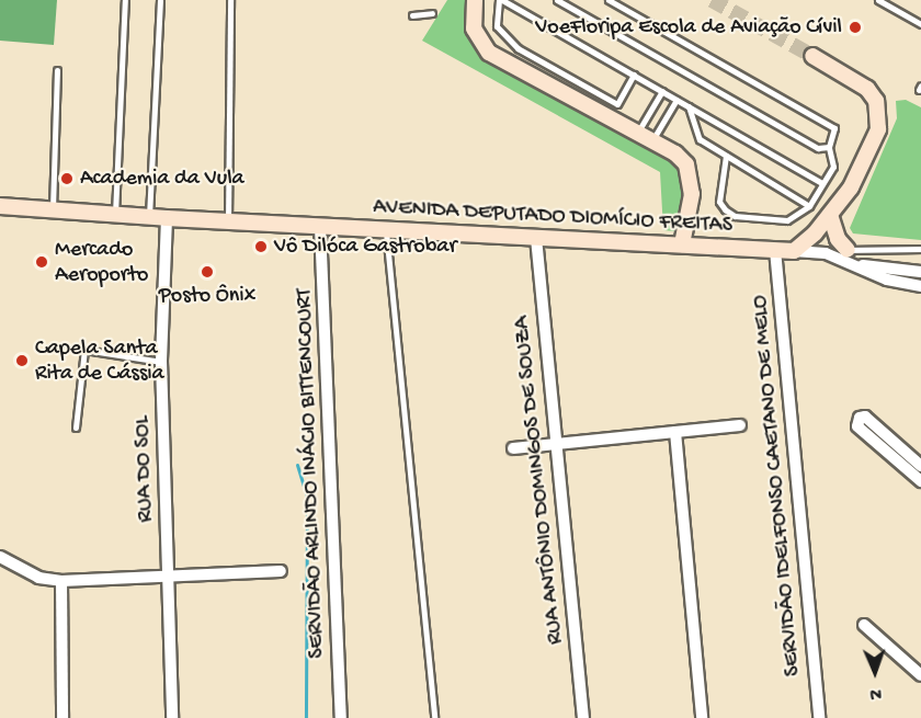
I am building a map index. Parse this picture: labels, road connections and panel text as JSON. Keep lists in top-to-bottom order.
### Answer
{
  "streets": {
    "street": [
      "AVENIDA DEPUTADO DIOMÍCIO FREITAS",
      "RUA DO SOL",
      "SERVIDÃO ARLINDO INÁCIO BITTENCOURT",
      "RUA ANTÔNIO DOMINGOS DE SOUZA",
      "SERVIDÃO IDELFONSO CAETANO DE MELO"
    ]
  },
  "crossings": [
    ["AVENIDA DEPUTADO DIOMÍCIO FREITAS", "RUA DO SOL"],
    ["AVENIDA DEPUTADO DIOMÍCIO FREITAS", "SERVIDÃO ARLINDO INÁCIO BITTENCOURT"],
    ["AVENIDA DEPUTADO DIOMÍCIO FREITAS", "RUA ANTÔNIO DOMINGOS DE SOUZA"],
    ["AVENIDA DEPUTADO DIOMÍCIO FREITAS", "SERVIDÃO IDELFONSO CAETANO DE MELO"]
  ],
  "places": [
    "VoeFloripa Escola de Aviação Cívil",
    "Academia da Vula",
    "Vô Dilóca Gastrobar",
    "Mercado Aeroporto",
    "Posto Ônix",
    "Capela Santa Rita de Cássia"
  ],
  "north": "bottom"
}
